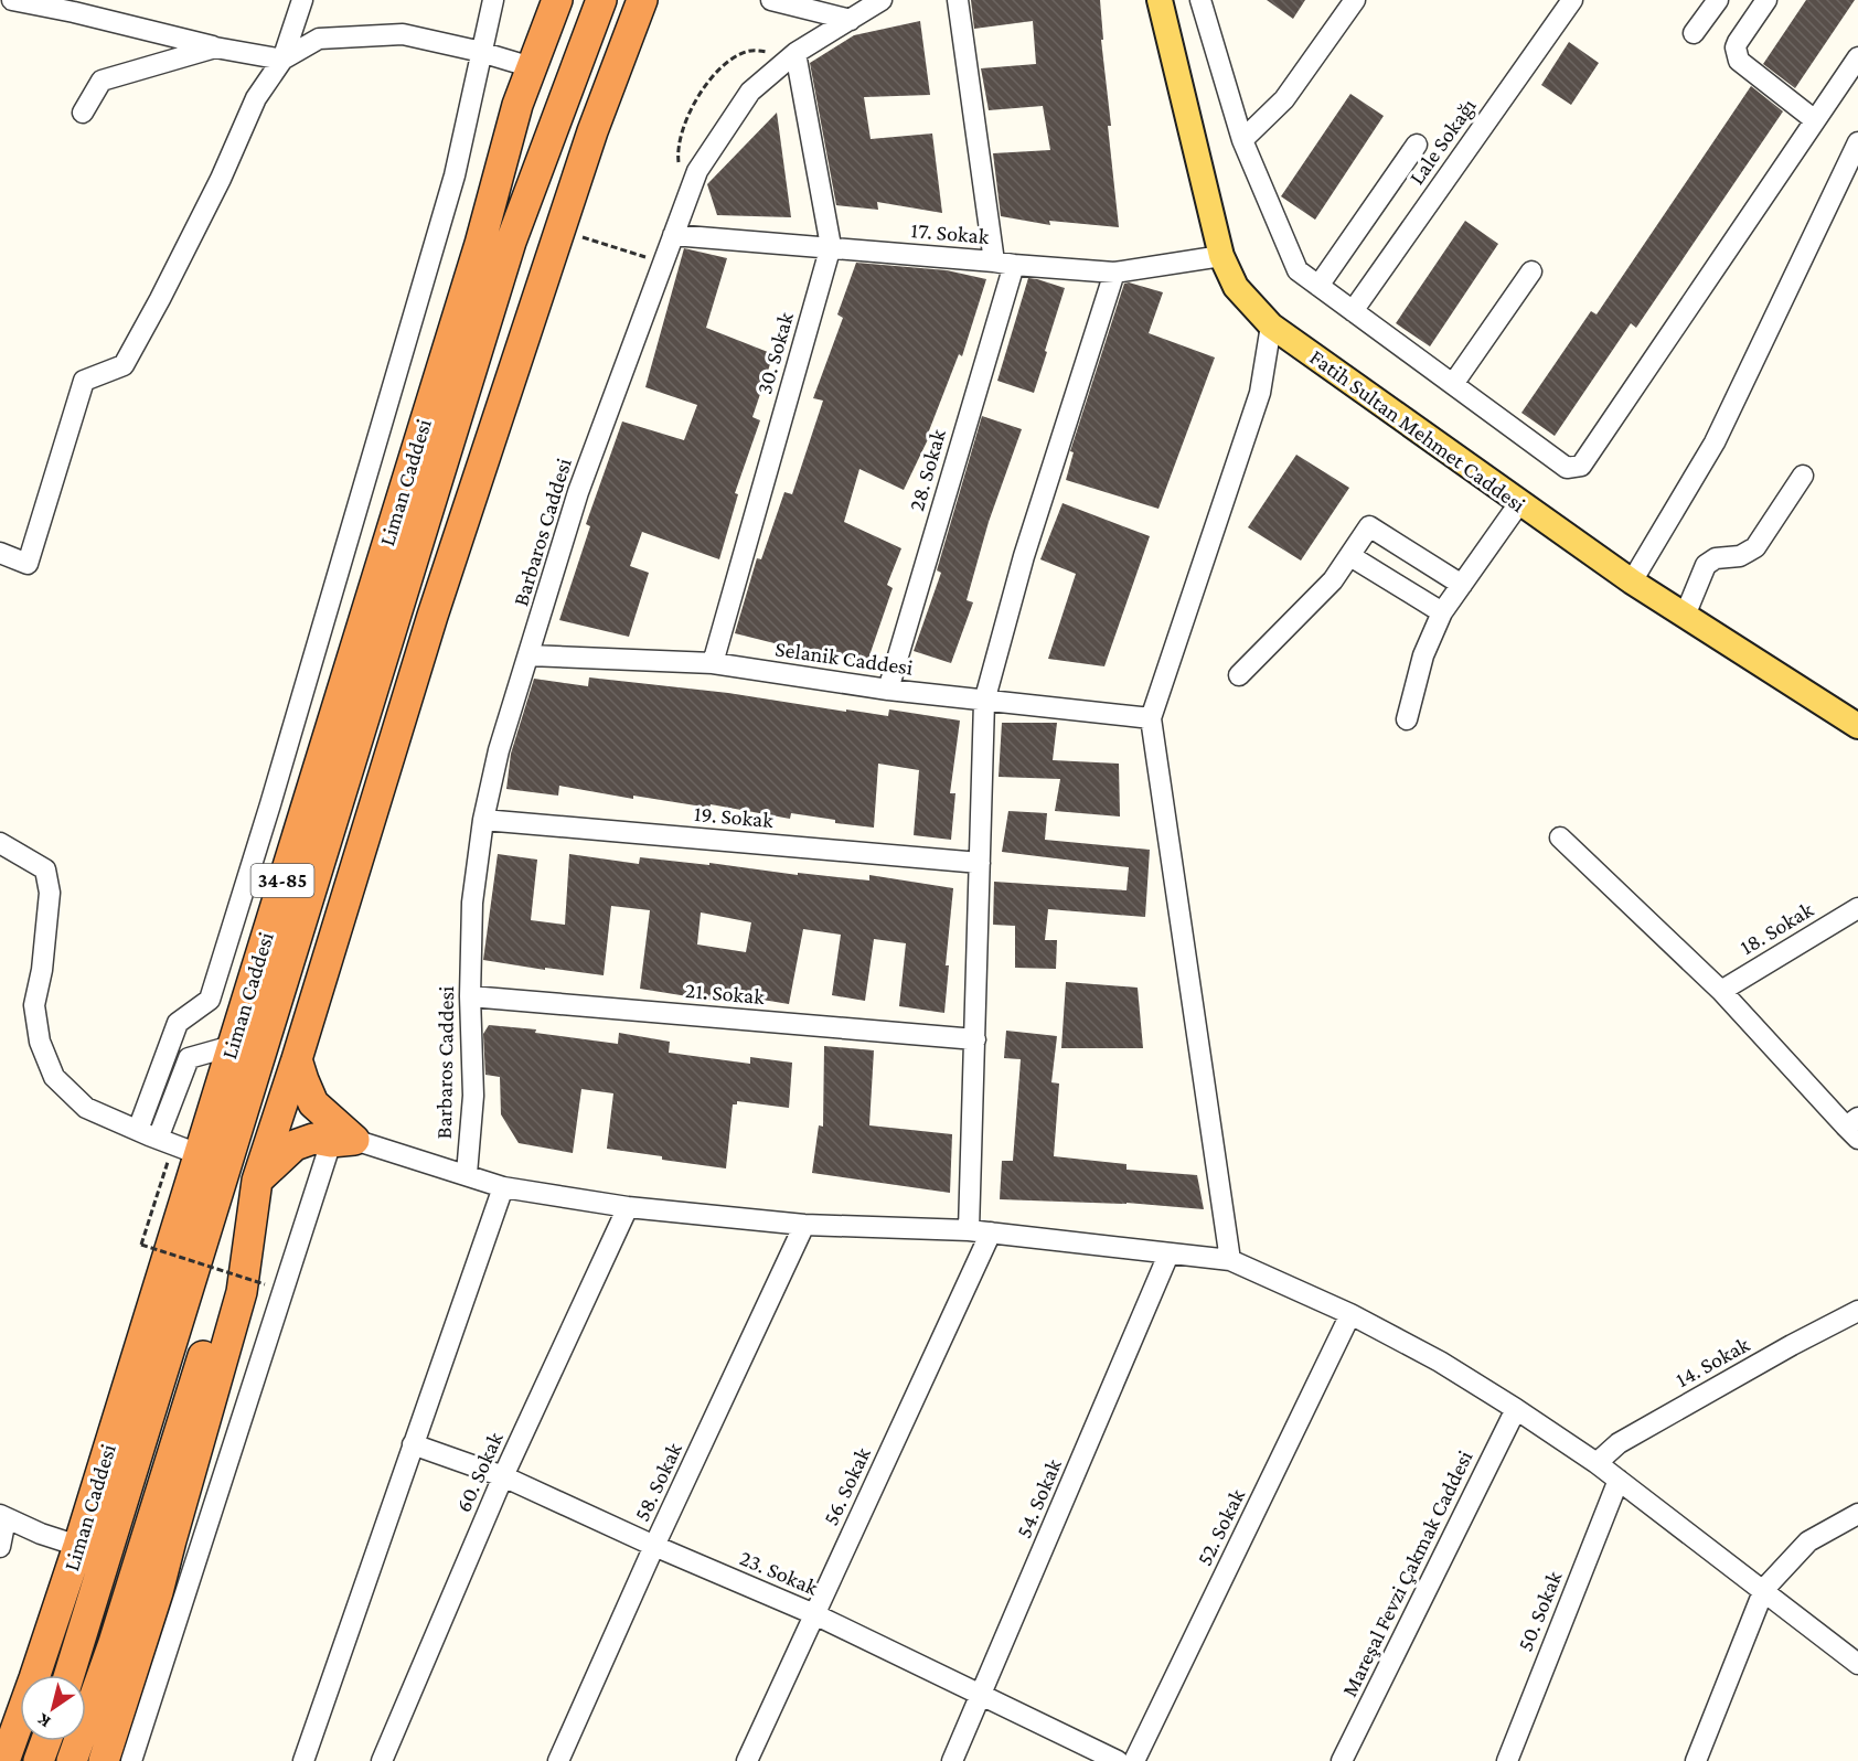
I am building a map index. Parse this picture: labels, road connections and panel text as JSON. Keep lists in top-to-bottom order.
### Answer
{
  "streets": {
    "highway": ["Liman Caddesi", "34-85"],
    "main road": ["Fatih Sultan Mehmet Caddesi"],
    "street": [
      "Lale Sokağı",
      "17. Sokak",
      "30. Sokak",
      "28. Sokak",
      "Barbaros Caddesi",
      "Selanik Caddesi",
      "19. Sokak",
      "18. Sokak",
      "21. Sokak",
      "14. Sokak",
      "60. Sokak",
      "58. Sokak",
      "56. Sokak",
      "54. Sokak",
      "52. Sokak",
      "23. Sokak",
      "Mareşal Fevzi Çakmak Caddesi",
      "50. Sokak"
    ]
  },
  "crossings": [
    ["17. Sokak", "30. Sokak"],
    ["17. Sokak", "Fatih Sultan Mehmet Caddesi"],
    ["17. Sokak", "28. Sokak"],
    ["17. Sokak", "Barbaros Caddesi"],
    ["30. Sokak", "Barbaros Caddesi"],
    ["30. Sokak", "Selanik Caddesi"],
    ["28. Sokak", "Selanik Caddesi"],
    ["Barbaros Caddesi", "Selanik Caddesi"],
    ["Barbaros Caddesi", "19. Sokak"],
    ["Barbaros Caddesi", "21. Sokak"],
    ["60. Sokak", "23. Sokak"],
    ["58. Sokak", "23. Sokak"],
    ["56. Sokak", "23. Sokak"],
    ["54. Sokak", "23. Sokak"]
  ],
  "north": "bottom left"
}
